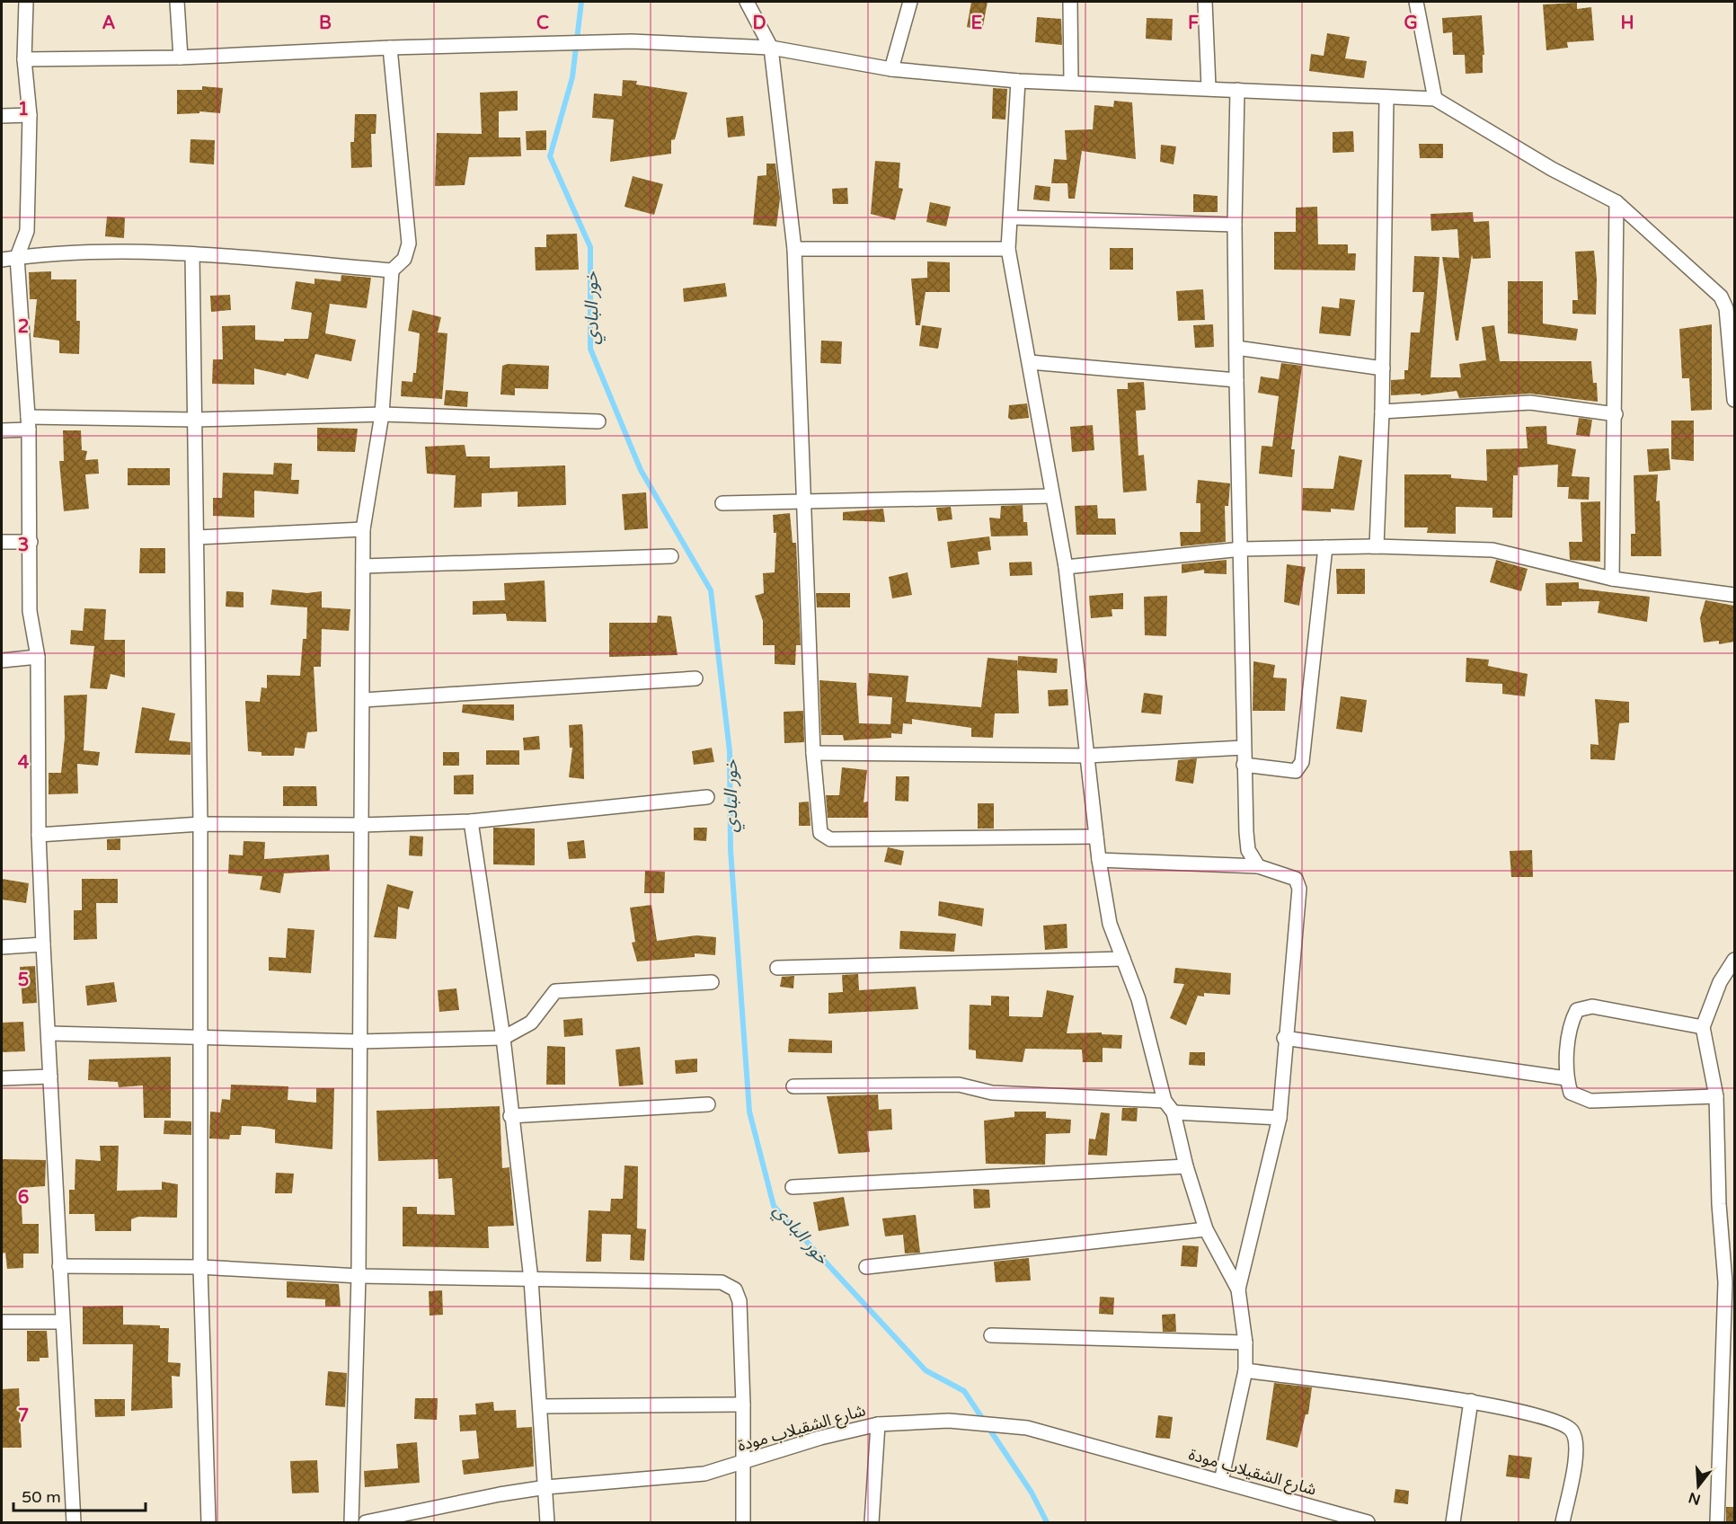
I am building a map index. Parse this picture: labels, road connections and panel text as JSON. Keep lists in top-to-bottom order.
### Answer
{
  "streets": {
    "street": ["شارع الشقيلاب مودة"]
  },
  "water": ["خور البادي"],
  "scale_bar": "50 m",
  "north": "bottom",
  "grid": {
    "columns": [
      "A",
      "B",
      "C",
      "D",
      "E",
      "F",
      "G",
      "H"
    ],
    "rows": [
      "1",
      "2",
      "3",
      "4",
      "5",
      "6",
      "7"
    ]
  }
}
